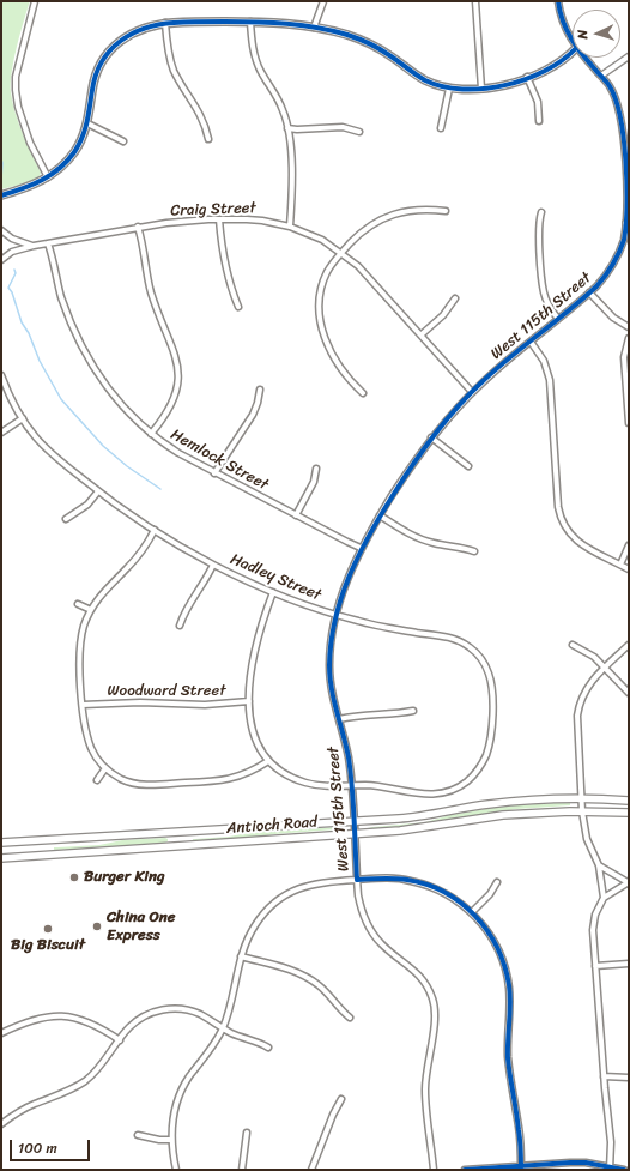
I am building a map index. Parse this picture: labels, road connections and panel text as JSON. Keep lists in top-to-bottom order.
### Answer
{
  "streets": {
    "main road": ["Antioch Road"],
    "street": [
      "Craig Street",
      "West 115th Street",
      "Hemlock Street",
      "Hadley Street",
      "Woodward Street"
    ]
  },
  "crossings": [
    ["Craig Street", "West 115th Street"],
    ["Craig Street", "Hemlock Street"],
    ["West 115th Street", "Hemlock Street"],
    ["West 115th Street", "Hadley Street"],
    ["West 115th Street", "Antioch Road"]
  ],
  "places": ["Burger King", "China One Express", "Big Biscuit"],
  "scale_bar": "100 m",
  "north": "left"
}
